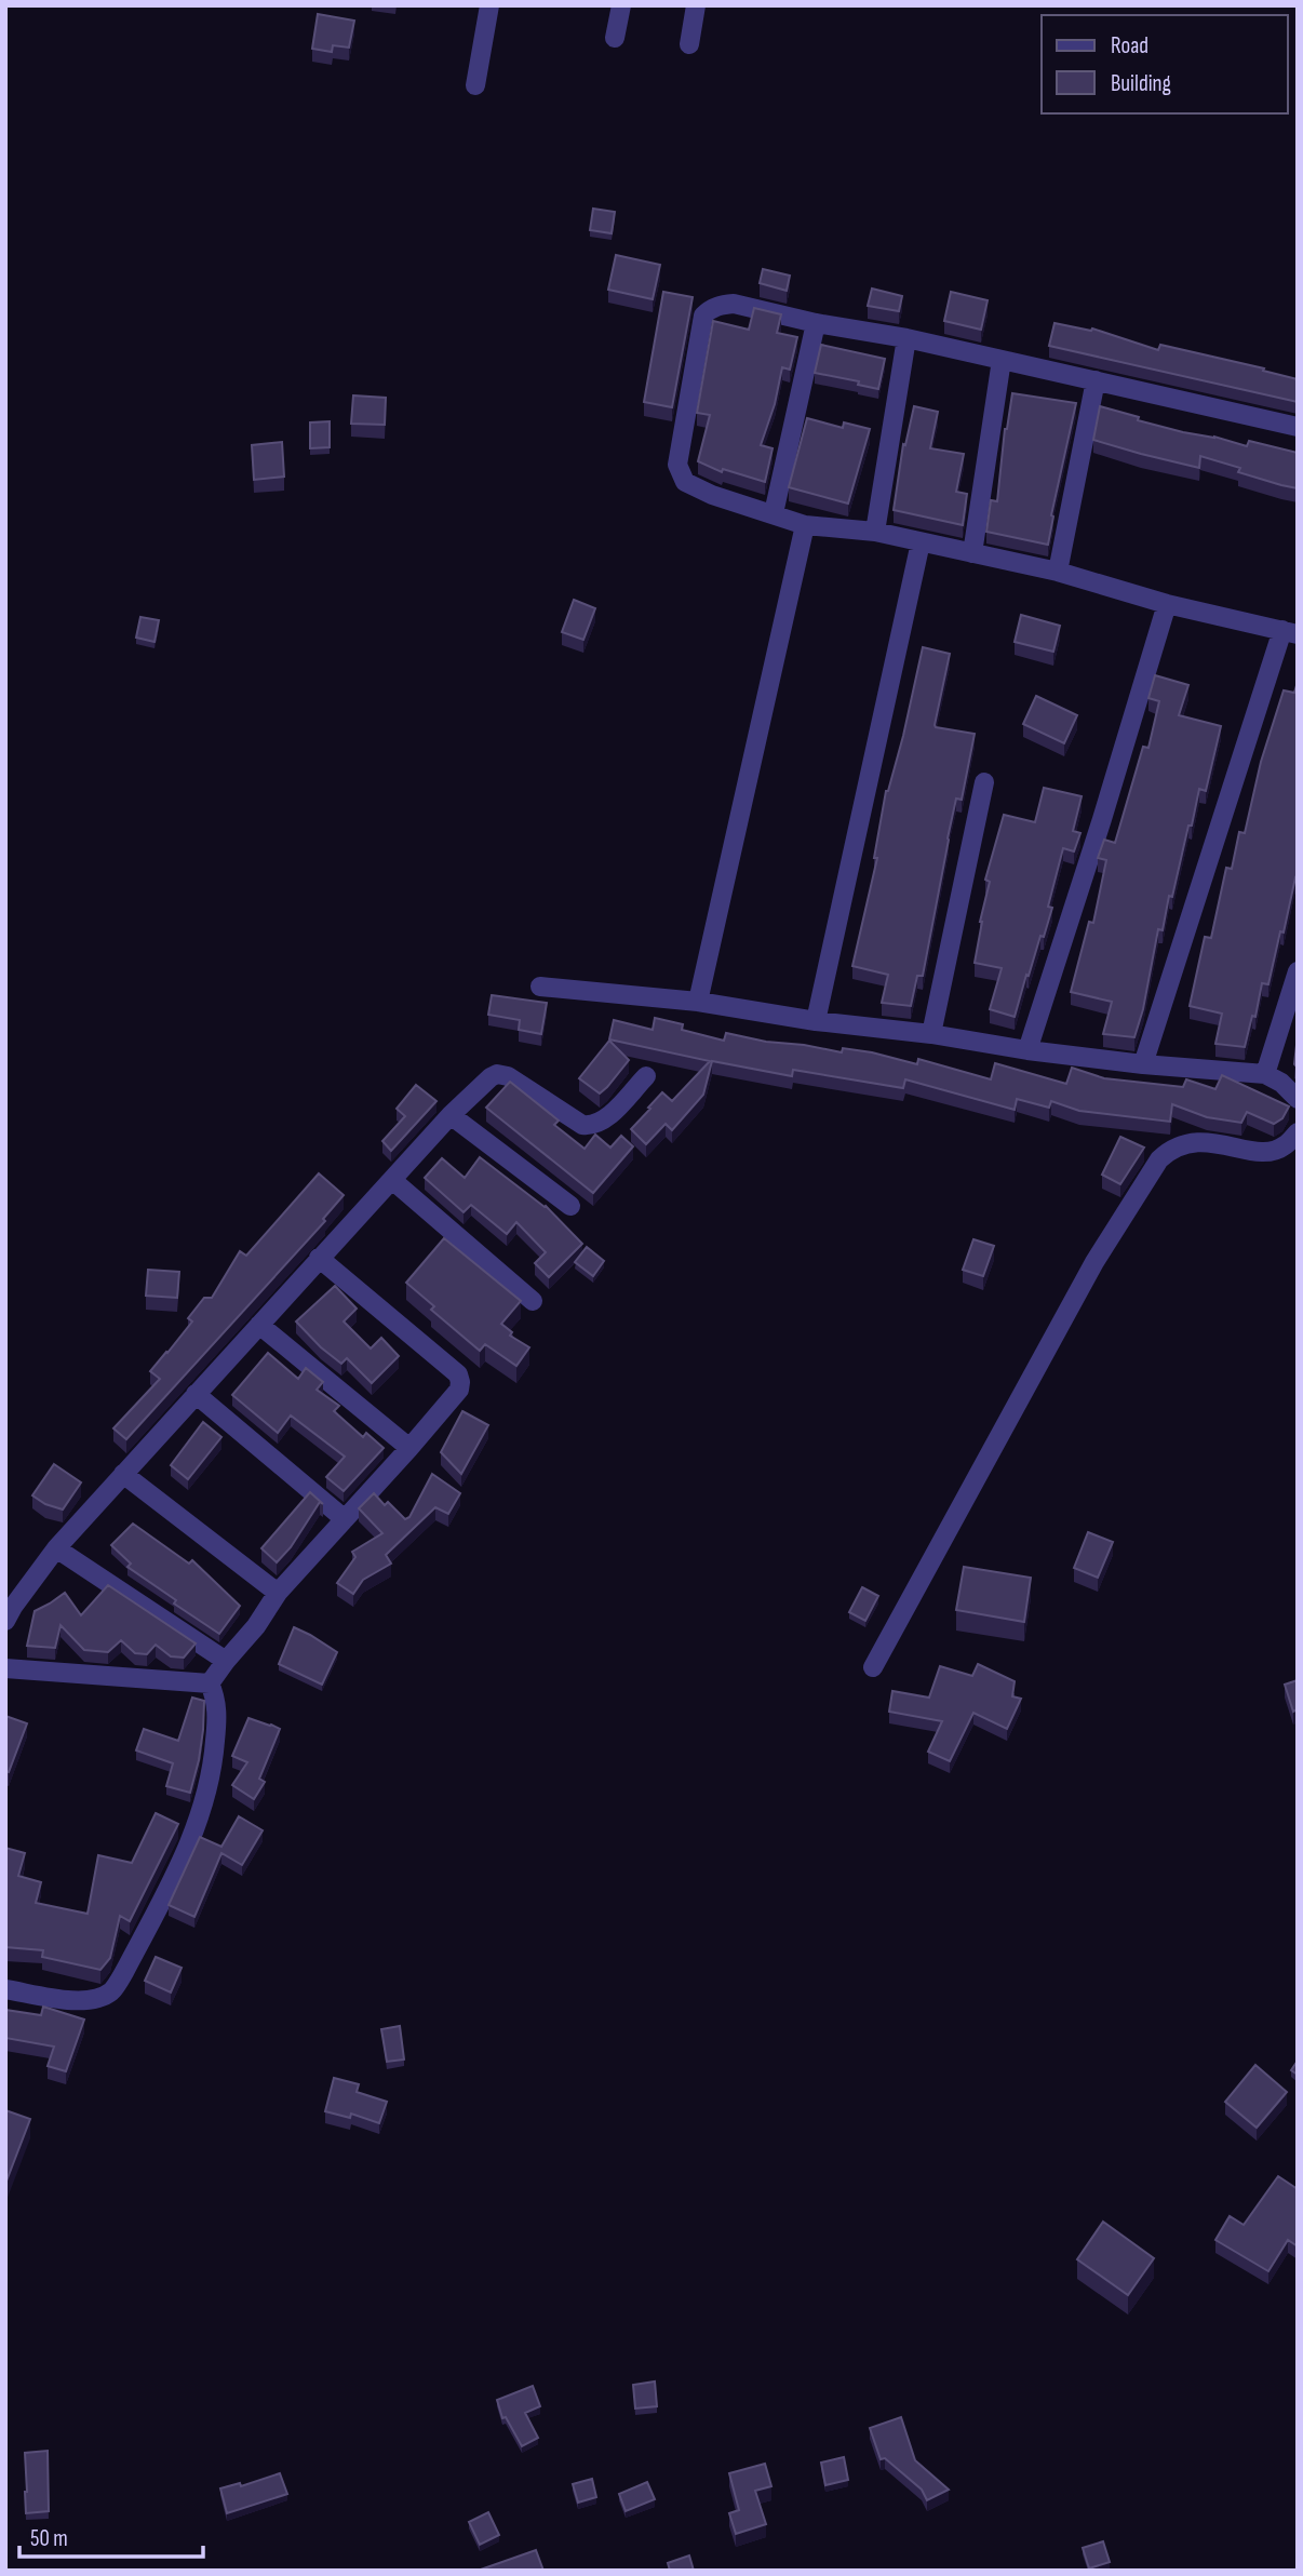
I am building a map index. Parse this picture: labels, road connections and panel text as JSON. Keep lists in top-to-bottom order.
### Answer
{
  "legend": ["Road", "Building"],
  "scale_bar": "50 m"
}
